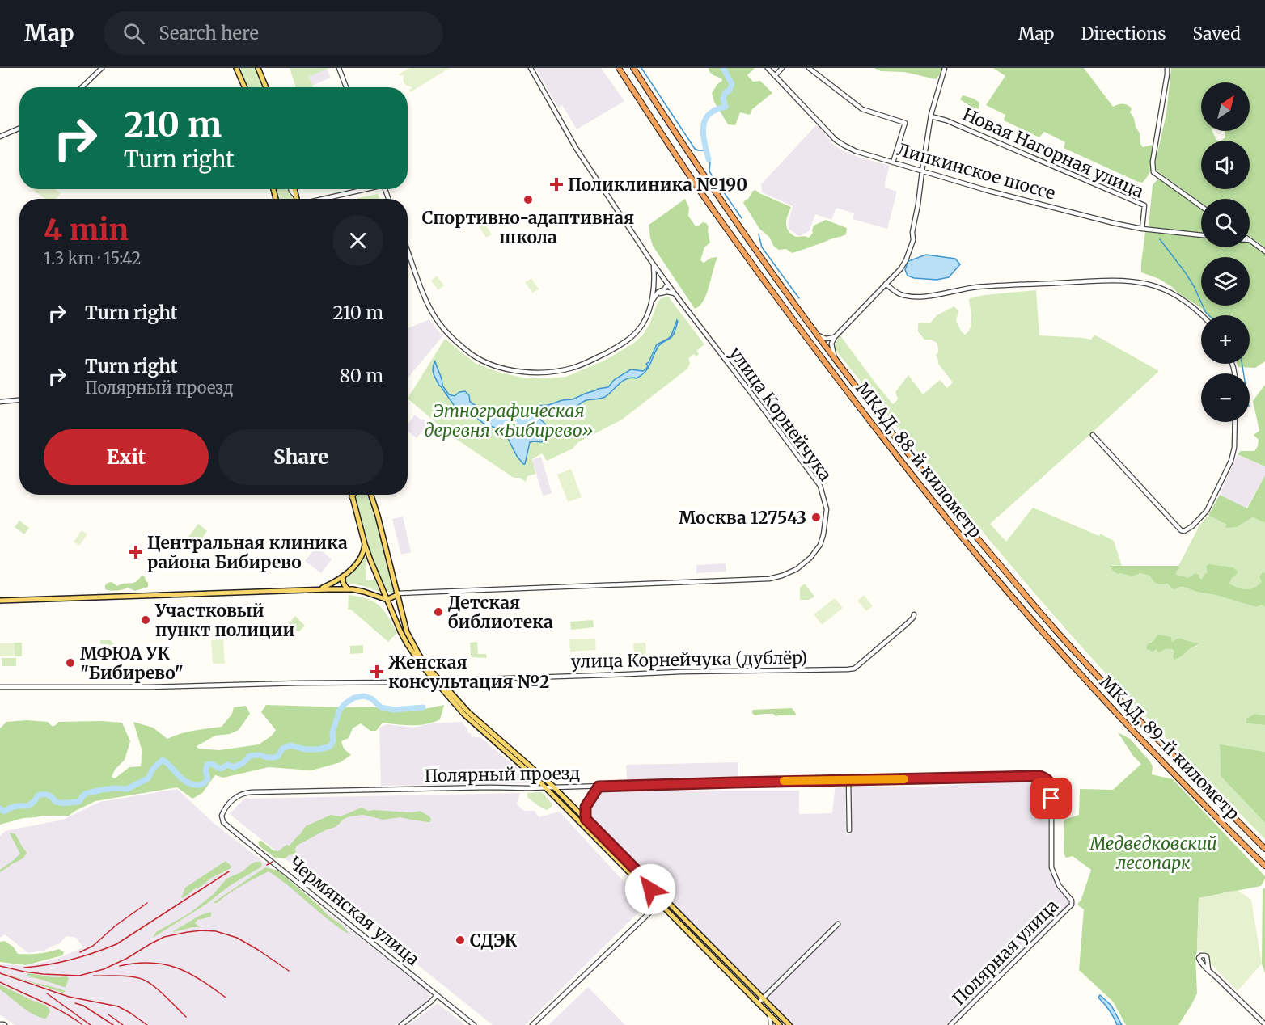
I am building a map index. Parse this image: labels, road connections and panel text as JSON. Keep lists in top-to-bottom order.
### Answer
{
  "streets": {
    "highway": ["МКАД, 88-й километр", "МКАД, 89-й километр"],
    "street": [
      "Новая Нагорная улица",
      "Липкинское шоссе",
      "улица Корнейчука",
      "улица Корнейчука (дублёр)",
      "Полярный проезд",
      "Чермянская улица",
      "Полярная улица"
    ]
  },
  "crossings": [
    ["Новая Нагорная улица", "Липкинское шоссе"],
    ["МКАД, 88-й километр", "МКАД, 89-й километр"],
    ["Полярный проезд", "Чермянская улица"],
    ["Полярный проезд", "Полярная улица"]
  ],
  "parks": ["Этнографическая деревня «Бибирево»", "Медведковский лесопарк"],
  "places": {
    "health": ["Поликлиника №190", "Центральная клиника района Бибирево", "Женская консультация №2"],
    "other": [
      "Спортивно-адаптивная школа",
      "Москва 127543",
      "Детская библиотека",
      "Участковый пункт полиции",
      "МФЮА УК \"Бибирево\"",
      "СДЭК"
    ]
  },
  "north": "top right",
  "page": {
    "header": "Map",
    "search": "Search here",
    "nav": ["Map", "Directions", "Saved"],
    "map_buttons": ["+", "−"],
    "turn": ["210 m", "Turn right"],
    "heading": ["4 min", "1.3 km · 15:42"],
    "list": [
      {
        "name": "Turn right",
        "value": "210 m"
      },
      {
        "name": "Turn right",
        "note": "Полярный проезд",
        "value": "80 m"
      }
    ],
    "buttons": ["Exit", "Share"]
  }
}
